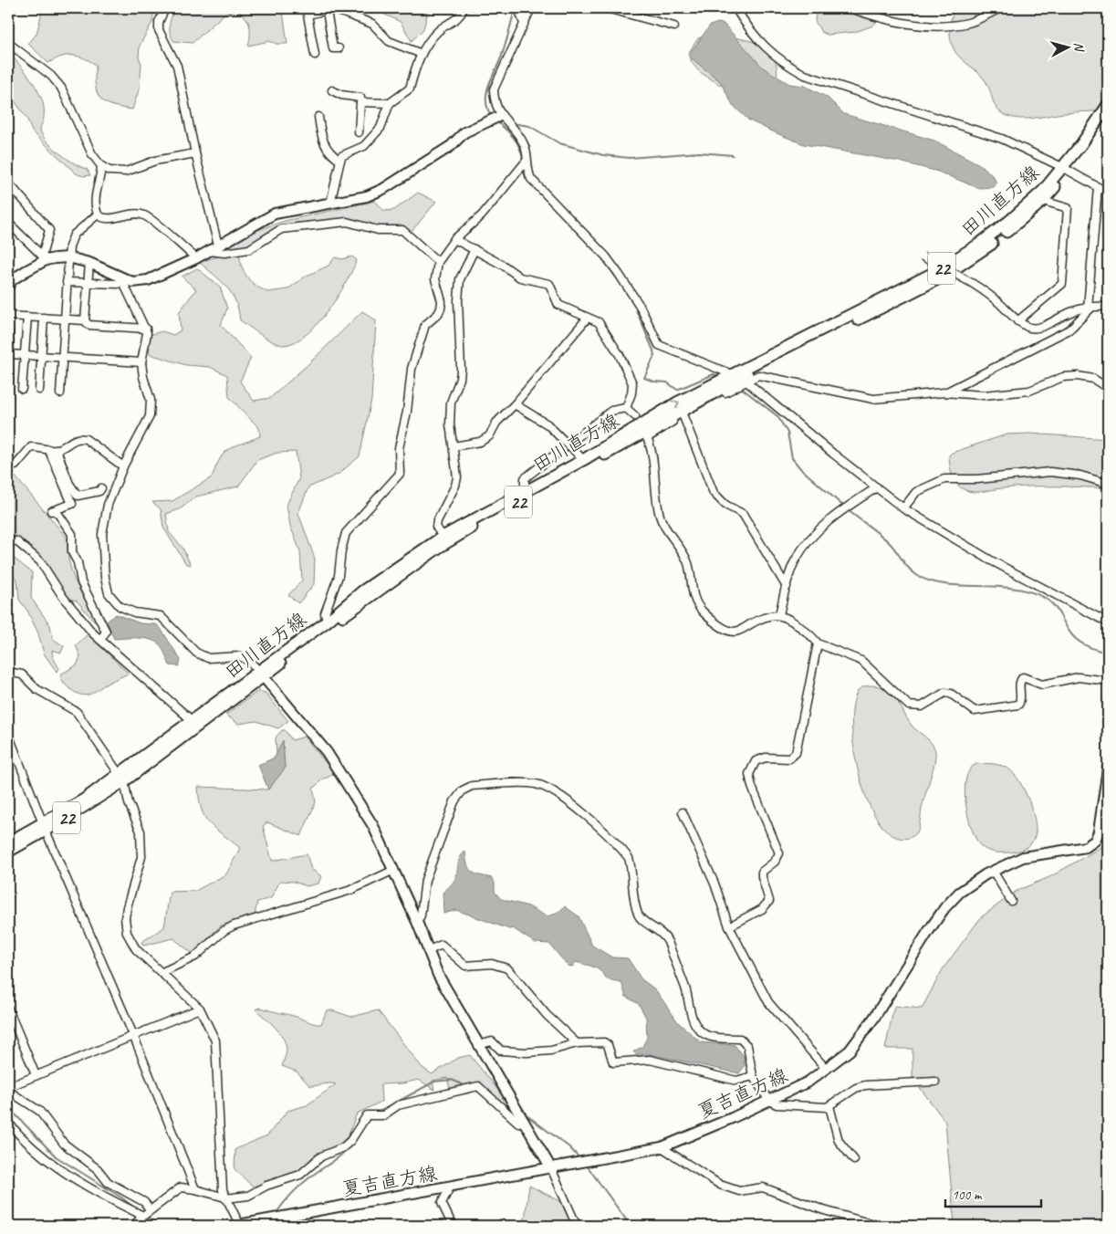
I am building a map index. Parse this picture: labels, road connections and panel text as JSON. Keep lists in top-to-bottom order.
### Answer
{
  "streets": {
    "main road": ["田川直方線", "22"],
    "street": ["夏吉直方線"]
  },
  "scale_bar": "100 m",
  "north": "right"
}
